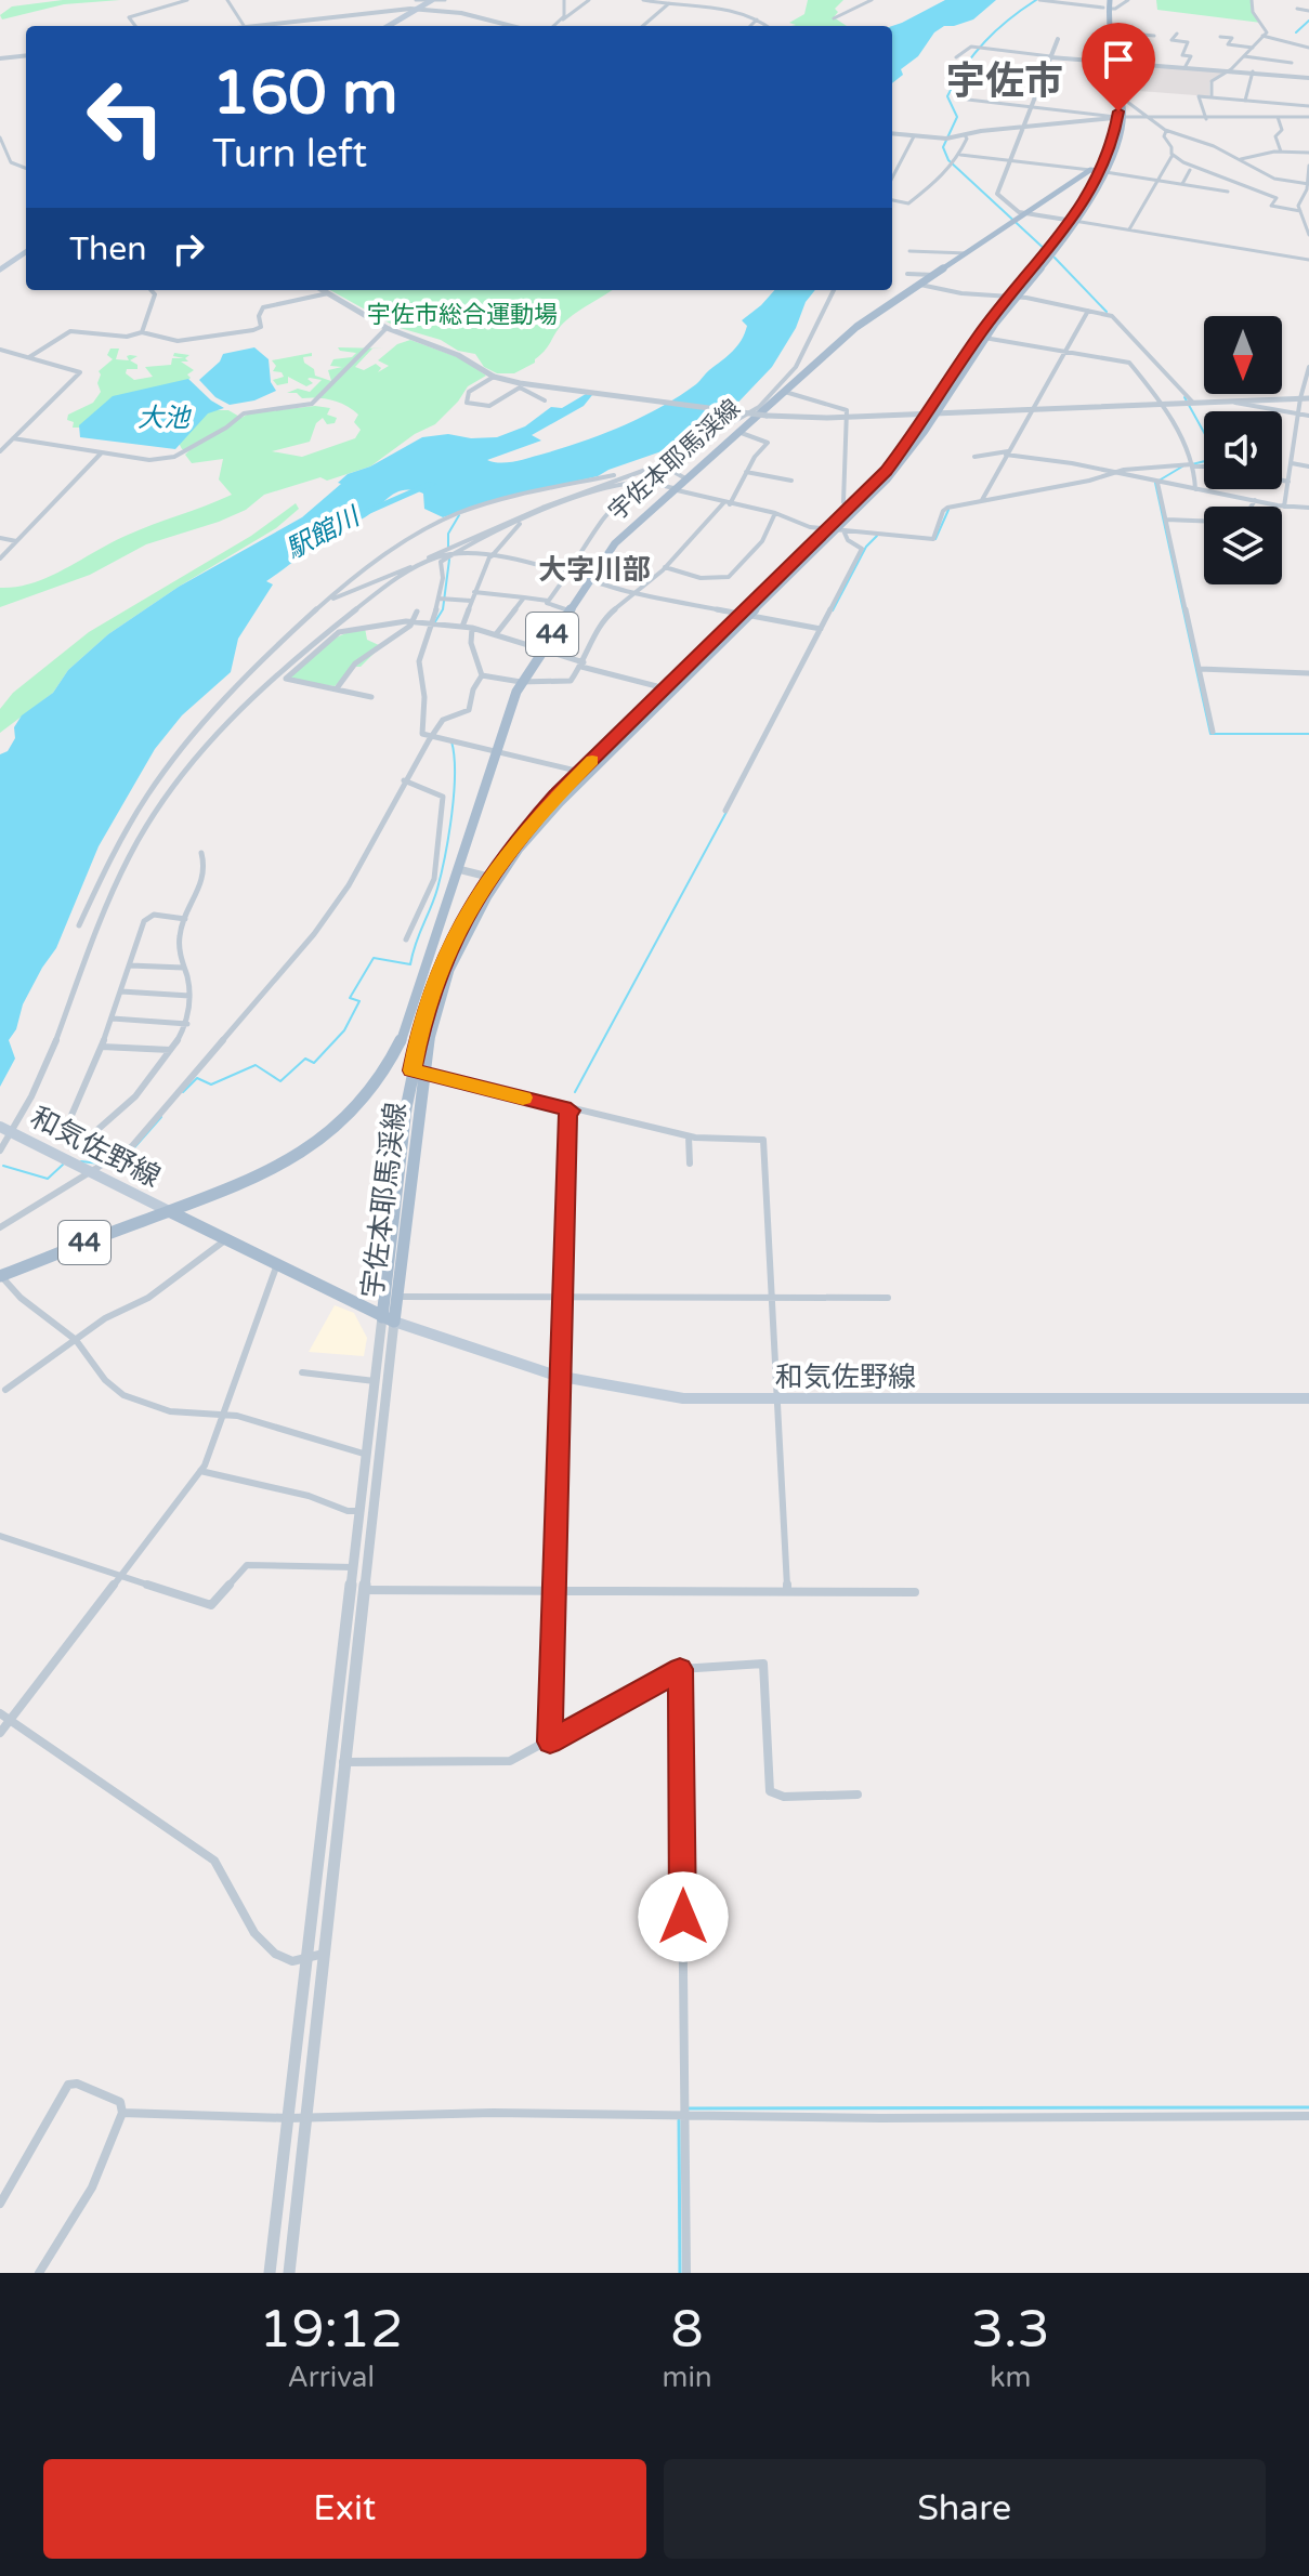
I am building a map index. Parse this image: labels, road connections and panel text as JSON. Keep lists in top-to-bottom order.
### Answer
{
  "streets": {
    "main road": ["宇佐本耶馬渓線", "44", "和気佐野線"]
  },
  "crossings": [
    ["宇佐本耶馬渓線", "和気佐野線"]
  ],
  "districts": ["宇佐市", "大字川部"],
  "water": ["大池", "駅館川"],
  "parks": ["宇佐市総合運動場"],
  "north": "bottom",
  "page": {
    "turn": ["160 m", "Turn left"],
    "then": "Then",
    "eta": [
      "19:12",
      "Arrival",
      "8",
      "min",
      "3.3",
      "km"
    ],
    "buttons": ["Exit", "Share"]
  }
}
